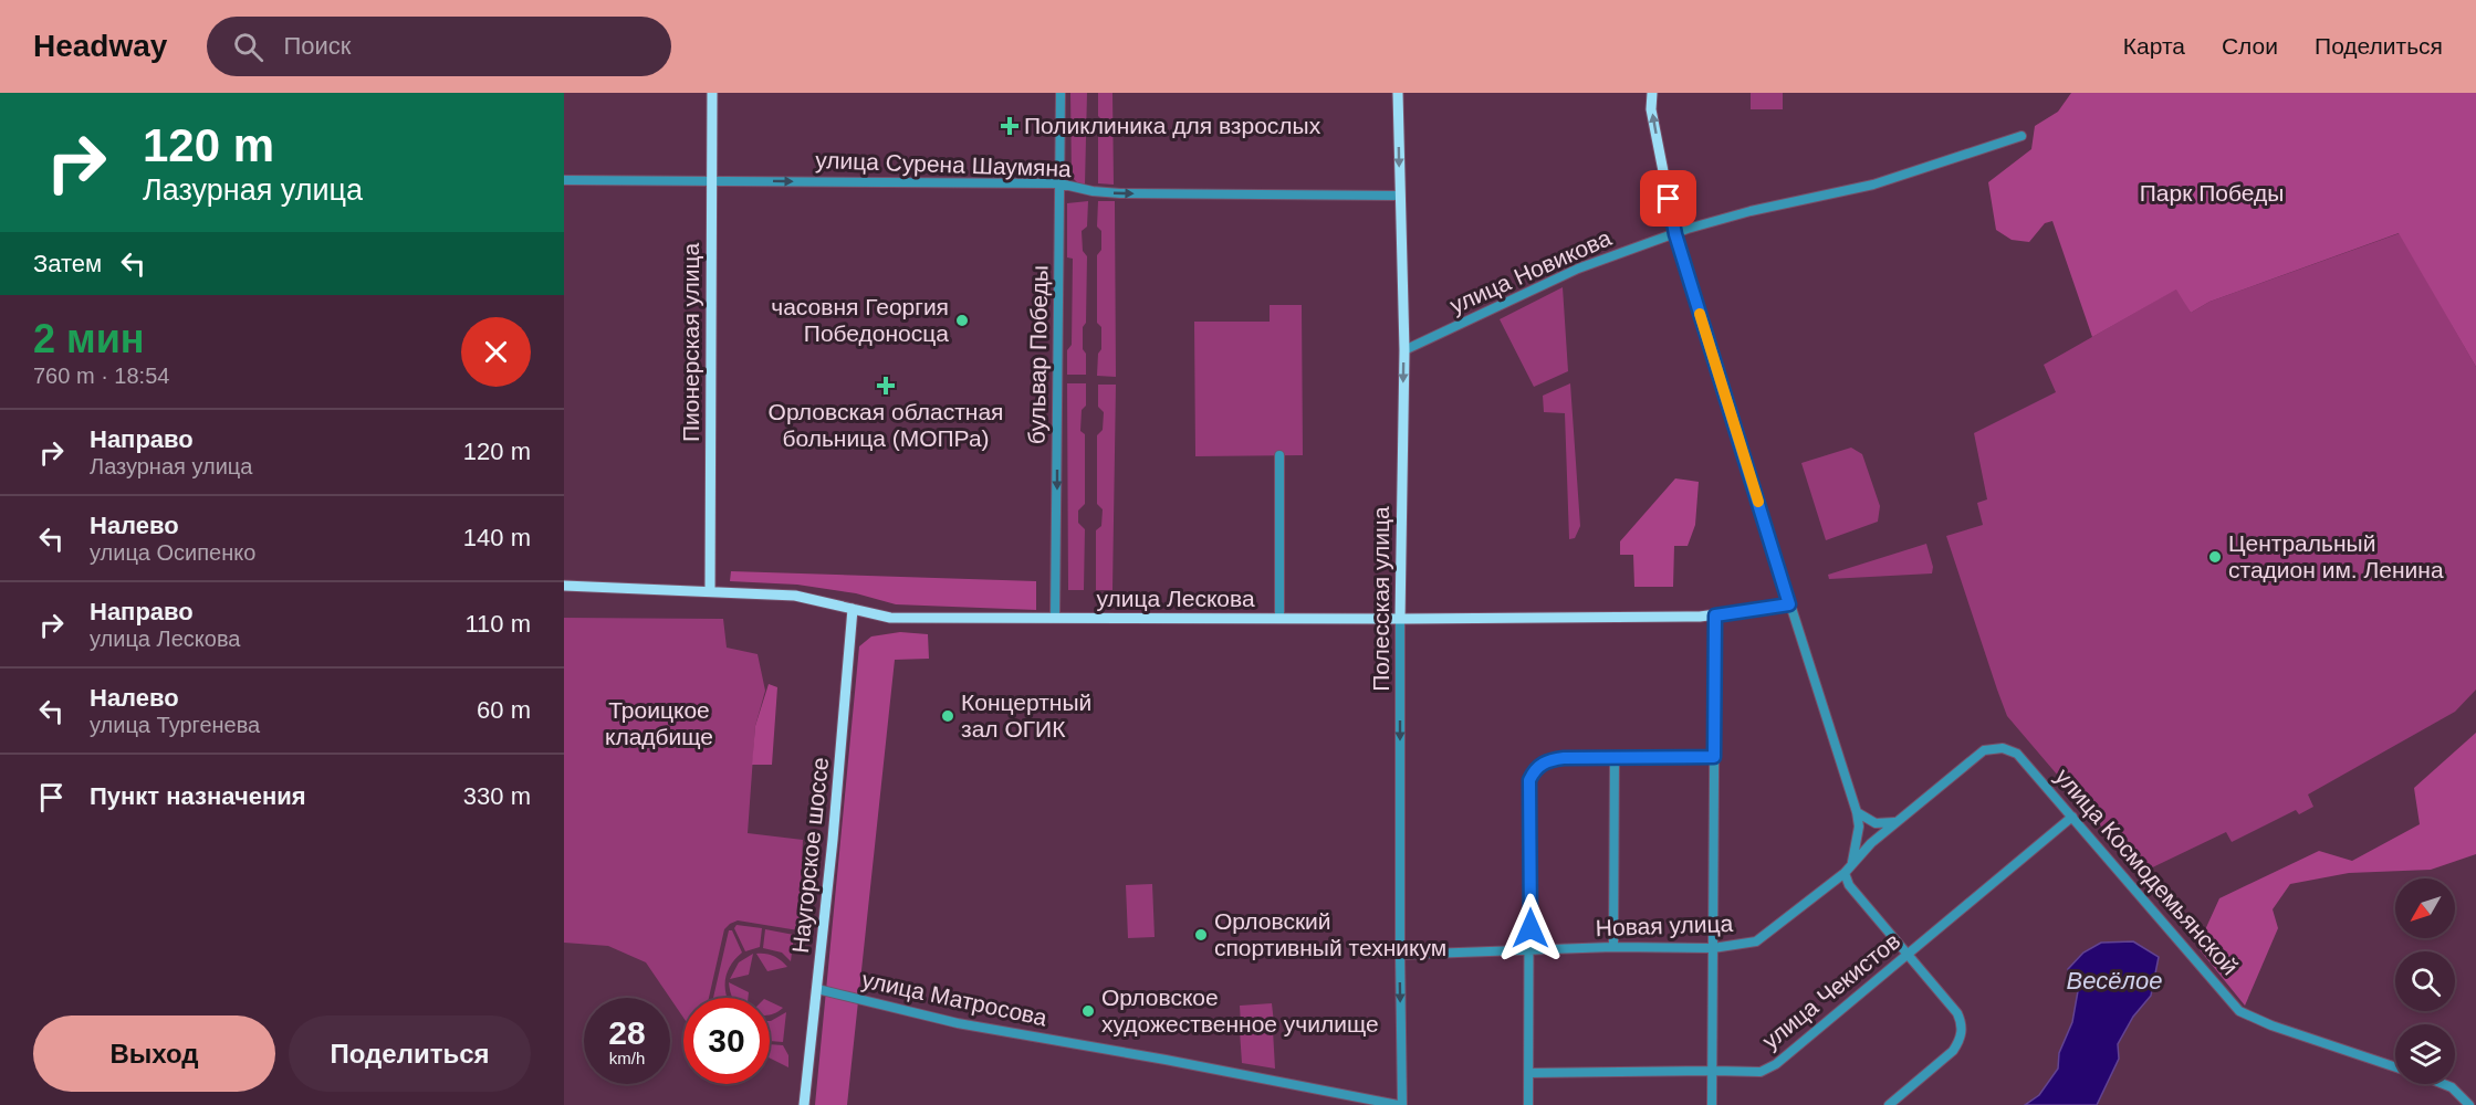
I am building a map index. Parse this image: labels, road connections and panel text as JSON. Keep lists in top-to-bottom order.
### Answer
{
  "streets": {
    "main road": [
      "Пионерская улица",
      "улица Лескова",
      "Полесская улица",
      "Наугорское шоссе"
    ],
    "street": [
      "улица Сурена Шаумяна",
      "улица Новикова",
      "бульвар Победы",
      "улица Космодемьянской",
      "Новая улица",
      "улица Чекистов",
      "улица Матросова"
    ]
  },
  "crossings": [
    ["улица Сурена Шаумяна", "Пионерская улица"],
    ["улица Сурена Шаумяна", "бульвар Победы"],
    ["улица Сурена Шаумяна", "Полесская улица"],
    ["улица Новикова", "Полесская улица"],
    ["Пионерская улица", "улица Лескова"],
    ["бульвар Победы", "улица Лескова"],
    ["улица Лескова", "Полесская улица"],
    ["улица Лескова", "Наугорское шоссе"],
    ["Полесская улица", "Новая улица"],
    ["Полесская улица", "улица Матросова"],
    ["Наугорское шоссе", "улица Матросова"],
    ["улица Космодемьянской", "Новая улица"],
    ["улица Космодемьянской", "улица Чекистов"]
  ],
  "one_way": ["улица Сурена Шаумяна", "бульвар Победы", "Полесская улица"],
  "water": ["Весёлое"],
  "parks": ["Парк Победы", "Троицкое кладбище"],
  "places": {
    "health": ["Поликлиника для взрослых", "Орловская областная больница (МОПРа)"],
    "other": [
      "часовня Георгия Победоносца",
      "Центральный стадион им. Ленина",
      "Концертный зал ОГИК",
      "Орловский спортивный техникум",
      "Орловское художественное училище"
    ]
  },
  "north": "bottom left",
  "page": {
    "header": "Headway",
    "search": "Поиск",
    "nav": ["Карта", "Слои", "Поделиться"],
    "turn": ["120 m", "Лазурная улица"],
    "then": "Затем",
    "heading": ["2 мин", "760 m · 18:54"],
    "list": [
      {
        "name": "Направо",
        "note": "Лазурная улица",
        "value": "120 m"
      },
      {
        "name": "Налево",
        "note": "улица Осипенко",
        "value": "140 m"
      },
      {
        "name": "Направо",
        "note": "улица Лескова",
        "value": "110 m"
      },
      {
        "name": "Налево",
        "note": "улица Тургенева",
        "value": "60 m"
      },
      {
        "name": "Пункт назначения",
        "value": "330 m"
      }
    ],
    "speed": "28 km/h",
    "limit": "30",
    "buttons": ["Выход", "Поделиться"]
  }
}
